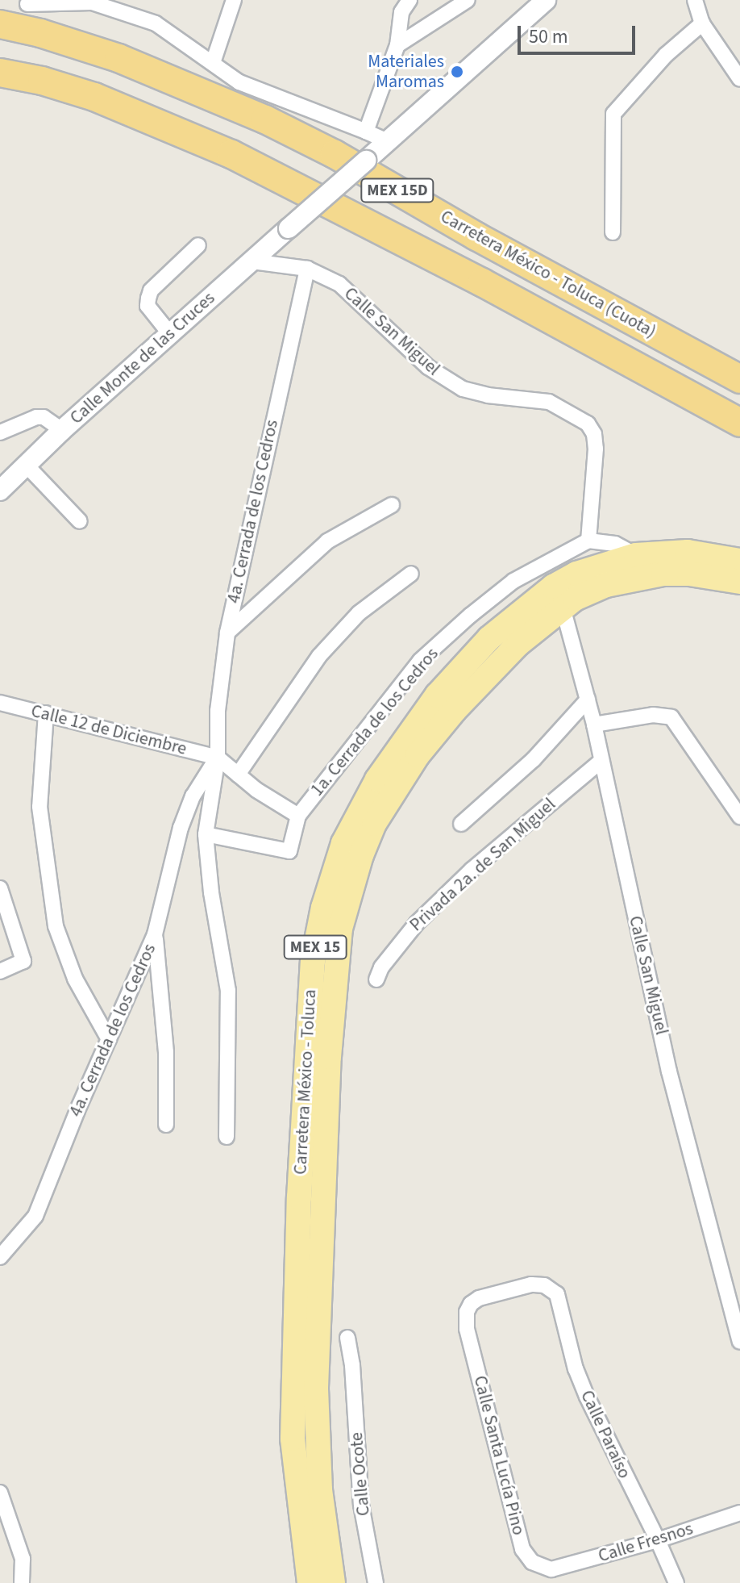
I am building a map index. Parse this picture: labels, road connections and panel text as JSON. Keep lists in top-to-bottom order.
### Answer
{
  "streets": {
    "highway": ["MEX 15D", "Carretera México - Toluca (Cuota)"],
    "main road": ["MEX 15", "Carretera México - Toluca"],
    "street": [
      "Calle San Miguel",
      "Calle Monte de las Cruces",
      "4a. Cerrada de los Cedros",
      "1a. Cerrada de los Cedros",
      "Calle 12 de Diciembre",
      "Privada 2a. de San Miguel",
      "Calle Paraíso",
      "Calle Santa Lucía Pino",
      "Calle Ocote",
      "Calle Fresnos"
    ]
  },
  "crossings": [
    ["Calle San Miguel", "Calle Monte de las Cruces"],
    ["Calle San Miguel", "4a. Cerrada de los Cedros"],
    ["Calle San Miguel", "1a. Cerrada de los Cedros"],
    ["Calle San Miguel", "Privada 2a. de San Miguel"],
    ["Calle San Miguel", "Carretera México - Toluca"],
    ["4a. Cerrada de los Cedros", "Calle 12 de Diciembre"],
    ["Calle Paraíso", "Calle Santa Lucía Pino"],
    ["Calle Paraíso", "Calle Fresnos"],
    ["Calle Santa Lucía Pino", "Calle Fresnos"]
  ],
  "places": ["Materiales Maromas"],
  "scale_bar": "50 m"
}
